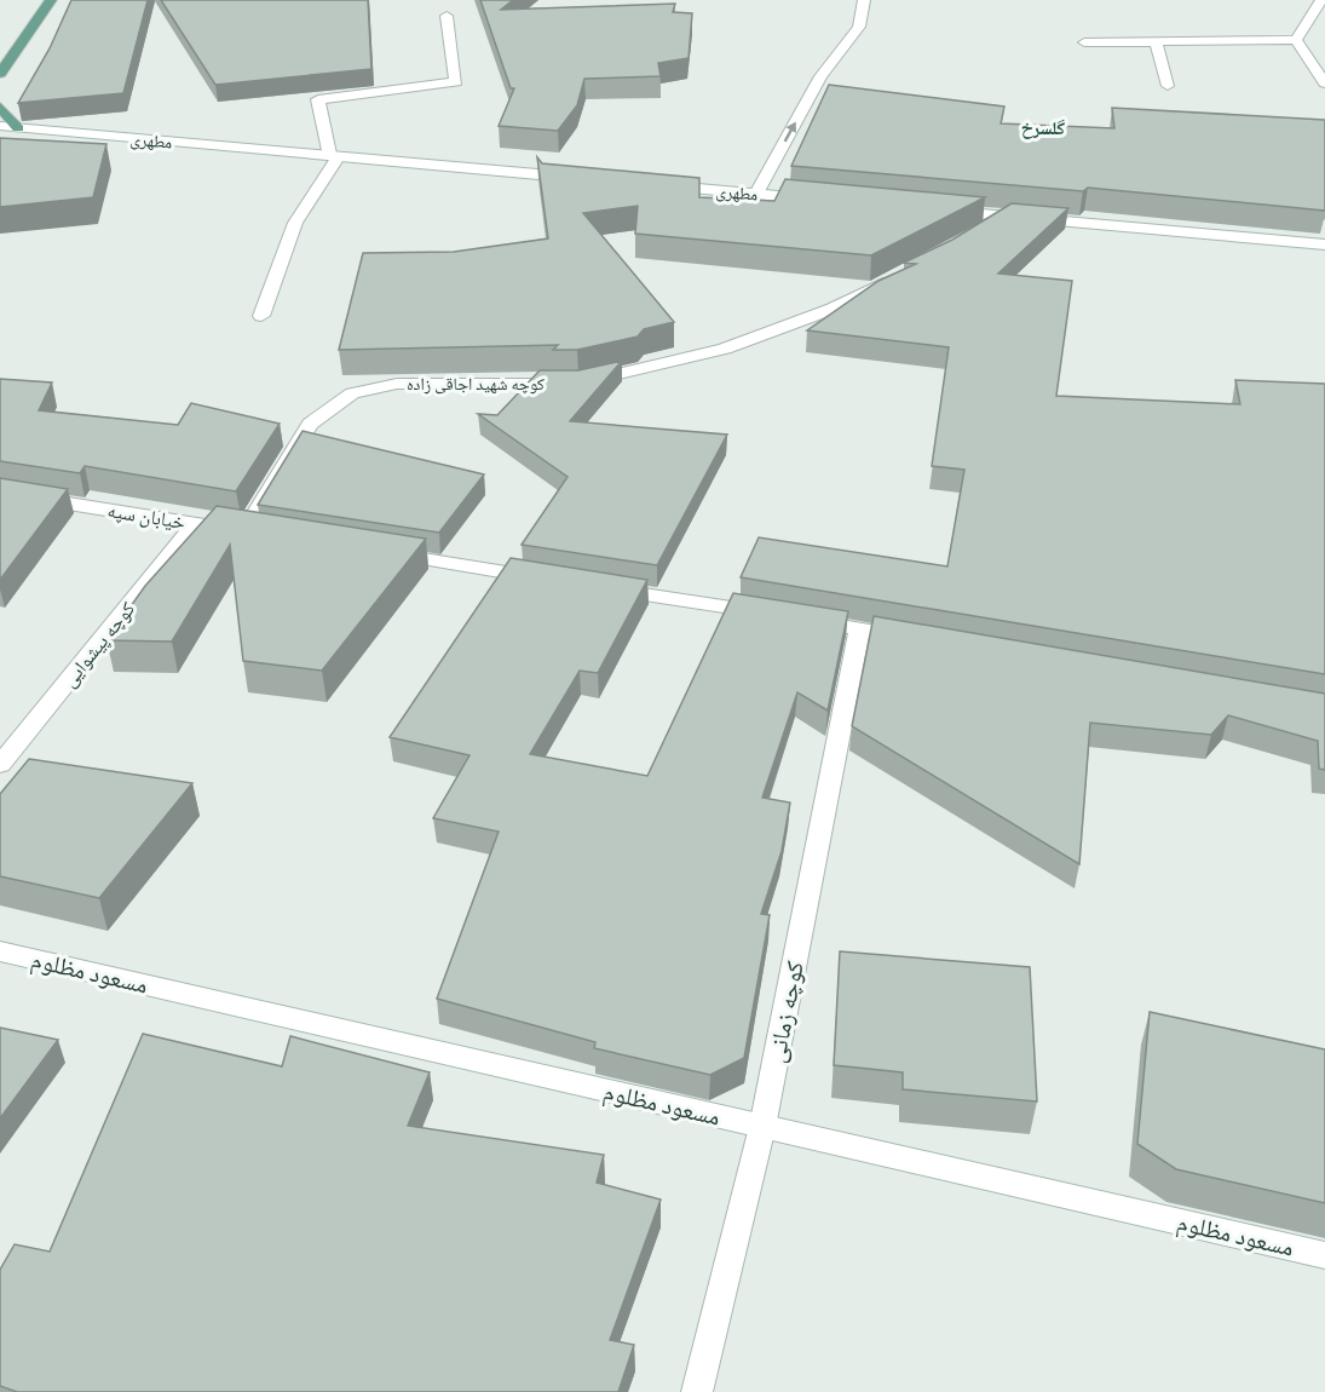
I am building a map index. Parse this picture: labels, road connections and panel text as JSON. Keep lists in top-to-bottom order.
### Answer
{
  "streets": {
    "street": [
      "مطهری",
      "کوچه شهید اجاقی زاده",
      "خیابان سپه",
      "کوچه پیشوایی",
      "مسعود مظلوم",
      "کوچه زمانی"
    ]
  },
  "crossings": [
    ["کوچه شهید اجاقی زاده", "خیابان سپه"],
    ["خیابان سپه", "کوچه پیشوایی"],
    ["مسعود مظلوم", "کوچه زمانی"]
  ],
  "districts": ["گلسرخ"]
}
